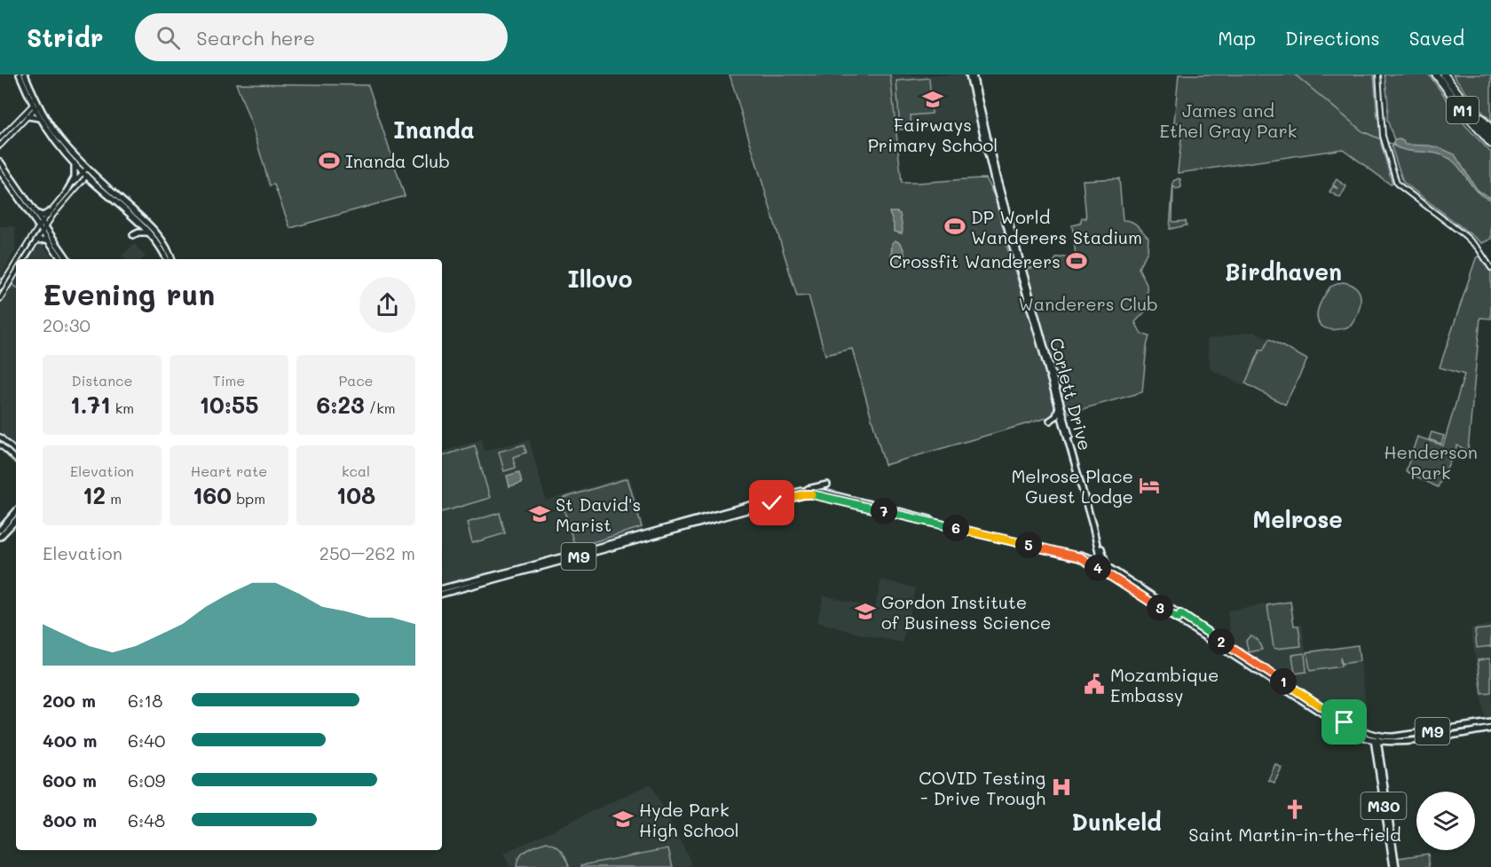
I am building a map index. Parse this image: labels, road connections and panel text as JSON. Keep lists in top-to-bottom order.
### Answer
{
  "streets": {
    "highway": ["M1"],
    "main road": ["Corlett Drive", "M9", "M30"]
  },
  "crossings": [
    ["Corlett Drive", "M9"],
    ["M9", "M30"]
  ],
  "districts": [
    "Inanda",
    "Birdhaven",
    "Illovo",
    "Melrose",
    "Dunkeld"
  ],
  "parks": ["James and Ethel Gray Park", "Wanderers Club", "Henderson Park"],
  "places": {
    "school or university": [
      "Fairways Primary School",
      "St David's Marist",
      "Gordon Institute of Business Science",
      "Hyde Park High School"
    ],
    "sports": ["Inanda Club", "DP World Wanderers Stadium", "Crossfit Wanderers"],
    "hotel": ["Melrose Place Guest Lodge"],
    "public building": ["Mozambique Embassy"],
    "hospital": ["COVID Testing - Drive Trough"],
    "church": ["Saint Martin-in-the-field"]
  },
  "page": {
    "header": "Stridr",
    "search": "Search here",
    "nav": ["Map", "Directions", "Saved"],
    "heading": ["Evening run", "20:30"],
    "stats": [
      ["Distance", "1.71 km"],
      ["Time", "10:55"],
      ["Pace", "6:23 /km"],
      ["Elevation", "12 m"],
      ["Heart rate", "160 bpm"],
      ["kcal", "108"]
    ],
    "pins": [
      "7",
      "6",
      "5",
      "4",
      "3",
      "2",
      "1"
    ],
    "chart": ["Elevation", "250–262 m"],
    "list": [
      {
        "name": "200 m",
        "note": "6:18"
      },
      {
        "name": "400 m",
        "note": "6:40"
      },
      {
        "name": "600 m",
        "note": "6:09"
      },
      {
        "name": "800 m",
        "note": "6:48"
      }
    ]
  }
}
